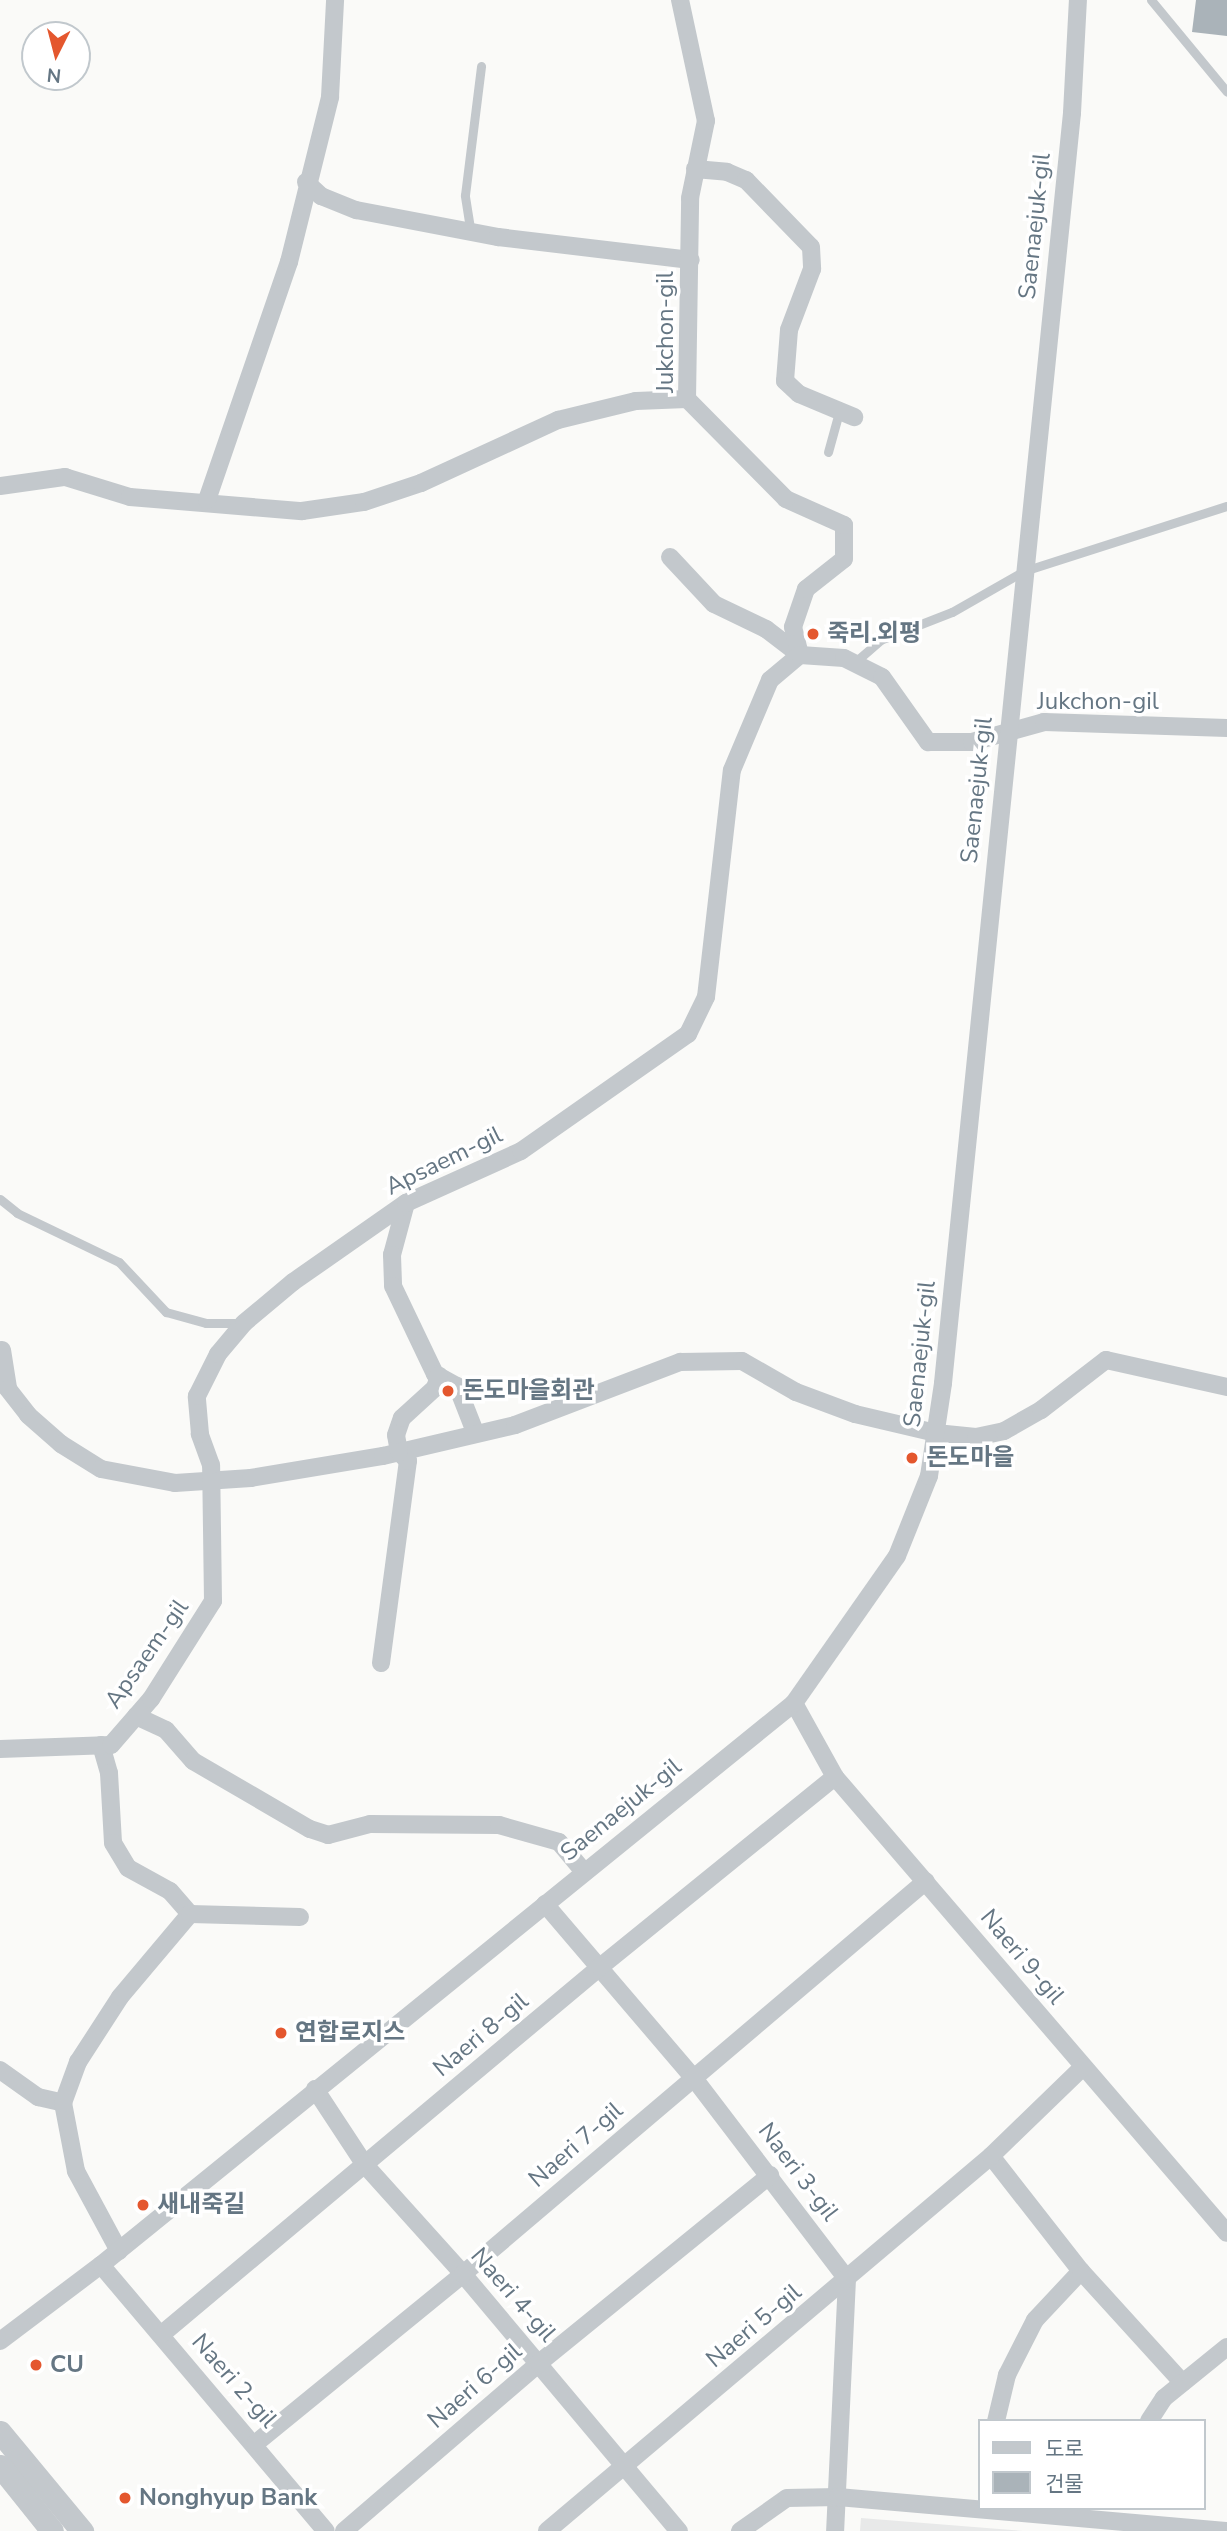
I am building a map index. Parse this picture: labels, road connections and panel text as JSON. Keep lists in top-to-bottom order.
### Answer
{
  "streets": {
    "street": [
      "Saenaejuk-gil",
      "Jukchon-gil",
      "Apsaem-gil",
      "Naeri 9-gil",
      "Naeri 8-gil",
      "Naeri 7-gil",
      "Naeri 3-gil",
      "Naeri 4-gil",
      "Naeri 5-gil",
      "Naeri 2-gil",
      "Naeri 6-gil"
    ]
  },
  "crossings": [
    ["Saenaejuk-gil", "Jukchon-gil"],
    ["Saenaejuk-gil", "Naeri 9-gil"],
    ["Saenaejuk-gil", "Naeri 3-gil"],
    ["Saenaejuk-gil", "Naeri 4-gil"],
    ["Saenaejuk-gil", "Naeri 2-gil"],
    ["Jukchon-gil", "Apsaem-gil"],
    ["Naeri 9-gil", "Naeri 8-gil"],
    ["Naeri 9-gil", "Naeri 7-gil"],
    ["Naeri 9-gil", "Naeri 5-gil"],
    ["Naeri 8-gil", "Naeri 3-gil"],
    ["Naeri 8-gil", "Naeri 4-gil"],
    ["Naeri 8-gil", "Naeri 2-gil"],
    ["Naeri 7-gil", "Naeri 3-gil"],
    ["Naeri 7-gil", "Naeri 4-gil"],
    ["Naeri 7-gil", "Naeri 2-gil"],
    ["Naeri 3-gil", "Naeri 5-gil"],
    ["Naeri 3-gil", "Naeri 6-gil"],
    ["Naeri 4-gil", "Naeri 5-gil"],
    ["Naeri 4-gil", "Naeri 6-gil"]
  ],
  "places": [
    "죽리.외평",
    "돈도마을회관",
    "돈도마을",
    "연합로지스",
    "새내죽길",
    "CU",
    "Nonghyup Bank"
  ],
  "legend": ["도로", "건물"],
  "north": "bottom"
}
